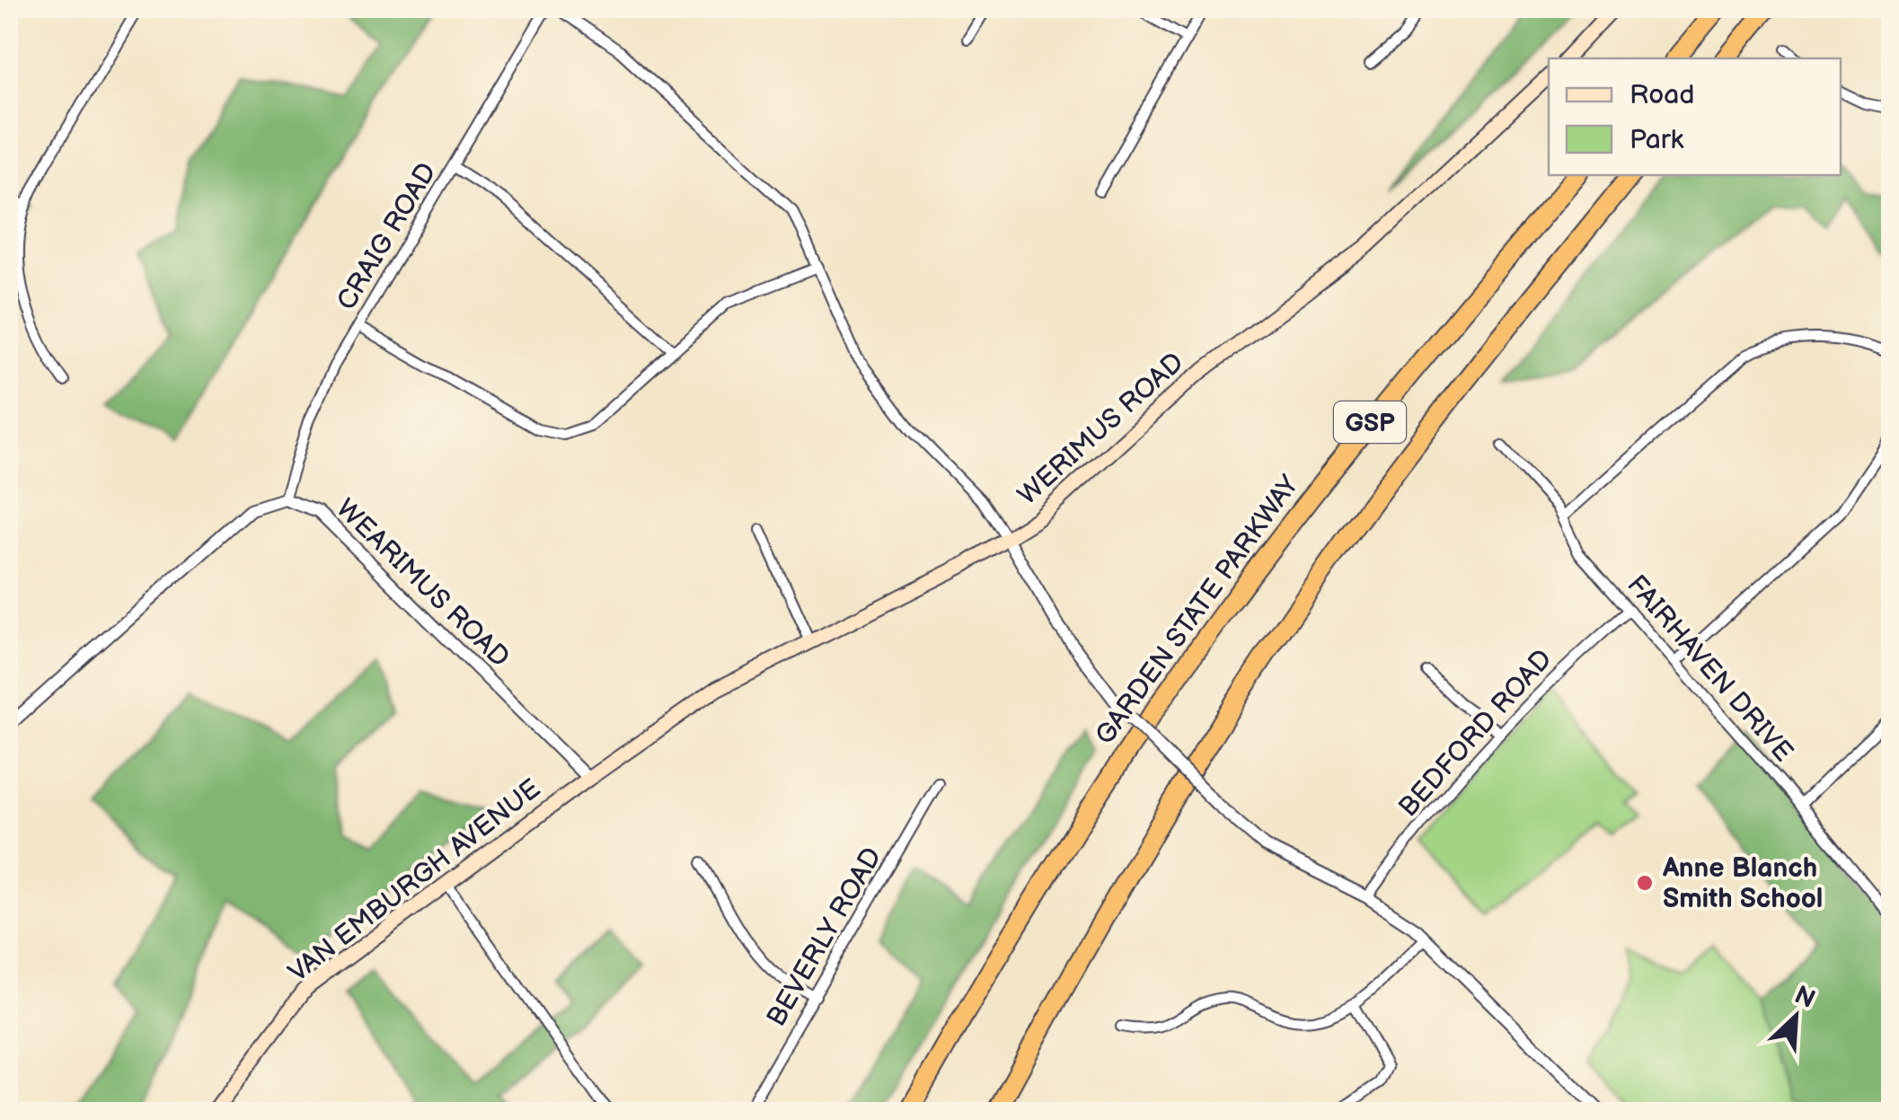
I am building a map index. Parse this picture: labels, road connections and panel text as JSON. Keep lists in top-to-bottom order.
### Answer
{
  "streets": {
    "highway": ["GSP", "GARDEN STATE PARKWAY"],
    "main road": ["WERIMUS ROAD", "VAN EMBURGH AVENUE"],
    "street": [
      "CRAIG ROAD",
      "WEARIMUS ROAD",
      "FAIRHAVEN DRIVE",
      "BEDFORD ROAD",
      "BEVERLY ROAD"
    ]
  },
  "crossings": [
    ["CRAIG ROAD", "WEARIMUS ROAD"],
    ["WERIMUS ROAD", "WEARIMUS ROAD"],
    ["WERIMUS ROAD", "VAN EMBURGH AVENUE"],
    ["WEARIMUS ROAD", "VAN EMBURGH AVENUE"],
    ["FAIRHAVEN DRIVE", "BEDFORD ROAD"]
  ],
  "places": ["Anne Blanch Smith School"],
  "legend": ["Road", "Park"],
  "north": "top right"
}
